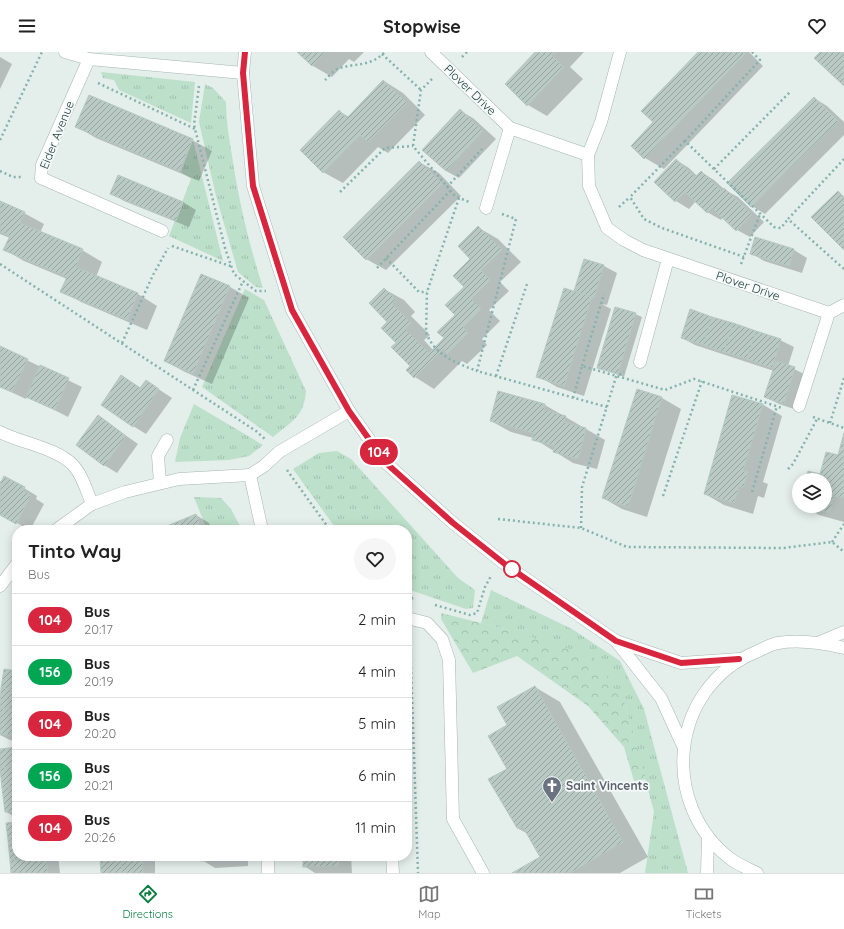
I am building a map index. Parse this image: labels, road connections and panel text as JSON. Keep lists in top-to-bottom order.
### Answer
{
  "streets": {
    "street": ["Plover Drive", "Eider Avenue"]
  },
  "places": {
    "church": ["Saint Vincents"]
  },
  "lines": ["bus line 104"],
  "page": {
    "header": "Stopwise",
    "on_map": "104",
    "heading": ["Tinto Way", "Bus"],
    "list": [
      {
        "mark": "104",
        "name": "Bus",
        "note": "20:17",
        "value": "2 min"
      },
      {
        "mark": "156",
        "name": "Bus",
        "note": "20:19",
        "value": "4 min"
      },
      {
        "mark": "104",
        "name": "Bus",
        "note": "20:20",
        "value": "5 min"
      },
      {
        "mark": "156",
        "name": "Bus",
        "note": "20:21",
        "value": "6 min"
      },
      {
        "mark": "104",
        "name": "Bus",
        "note": "20:26",
        "value": "11 min"
      }
    ],
    "tabs": ["Directions", "Map", "Tickets"]
  }
}
